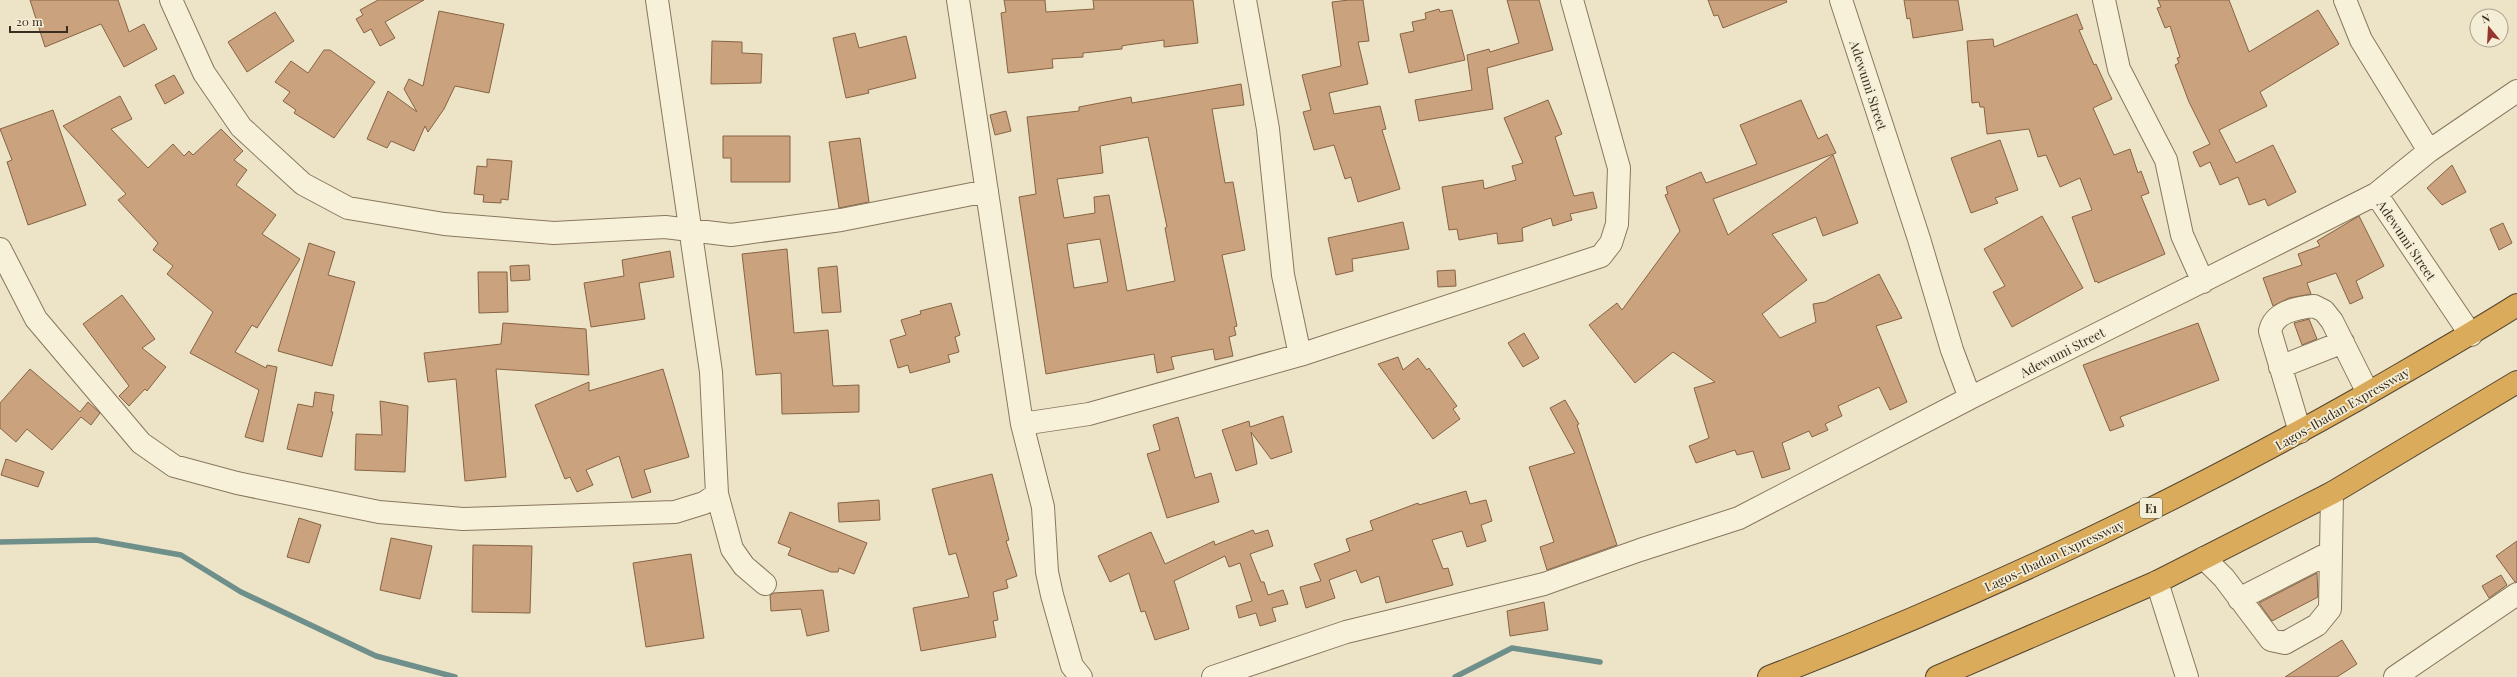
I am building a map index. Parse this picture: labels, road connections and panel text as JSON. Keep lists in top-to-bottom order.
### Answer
{
  "streets": {
    "highway": ["Lagos-Ibadan Expressway", "E1"],
    "street": ["Adewumi Street"]
  },
  "crossings": [
    ["Adewumi Street", "Lagos-Ibadan Expressway"]
  ],
  "scale_bar": "20 m",
  "north": "top"
}
